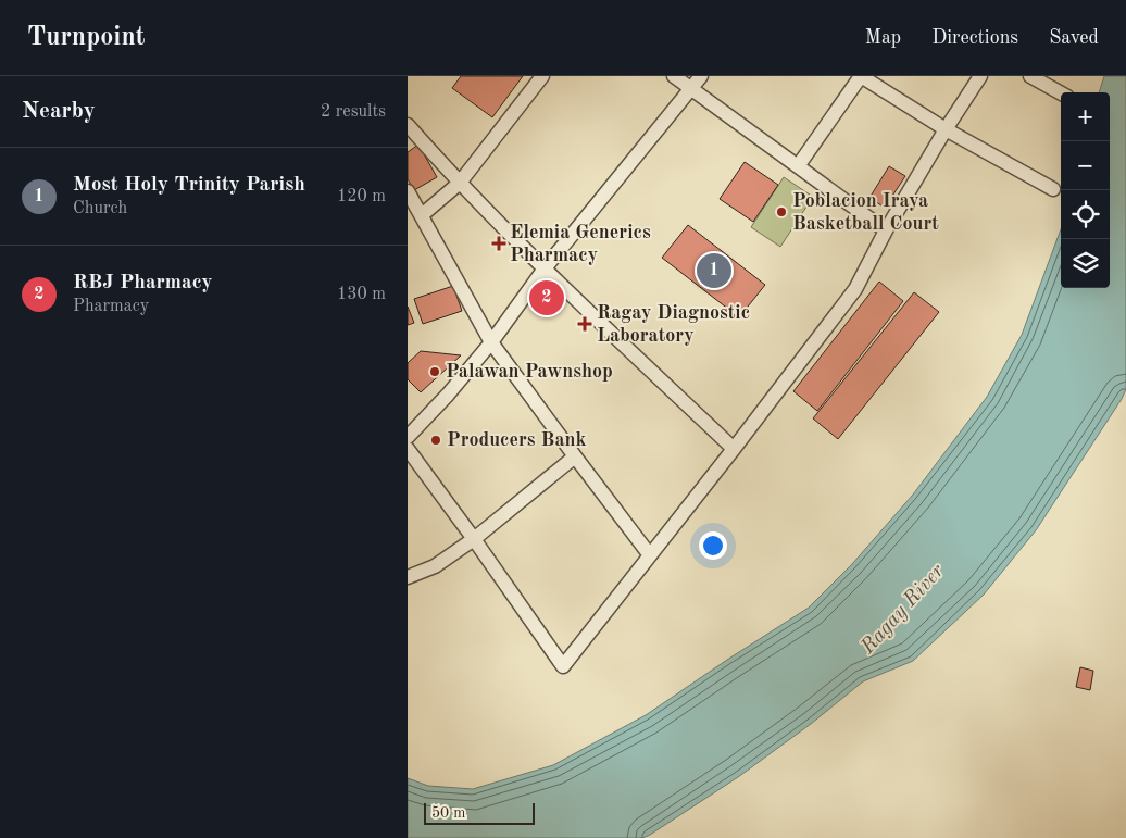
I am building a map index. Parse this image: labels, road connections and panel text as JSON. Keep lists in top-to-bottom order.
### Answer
{
  "water": ["Ragay River"],
  "places": {
    "other": ["Poblacion Iraya Basketball Court", "Palawan Pawnshop", "Producers Bank"],
    "health": ["Elemia Generics Pharmacy", "Ragay Diagnostic Laboratory"]
  },
  "scale_bar": "50 m",
  "page": {
    "header": "Turnpoint",
    "nav": ["Map", "Directions", "Saved"],
    "heading": ["Nearby", "2 results"],
    "map_buttons": ["+", "−"],
    "list": [
      {
        "mark": "1",
        "name": "Most Holy Trinity Parish",
        "note": "Church",
        "value": "120 m"
      },
      {
        "mark": "2",
        "name": "RBJ Pharmacy",
        "note": "Pharmacy",
        "value": "130 m"
      }
    ],
    "pins": ["1", "2"],
    "scale": "50 m"
  }
}
